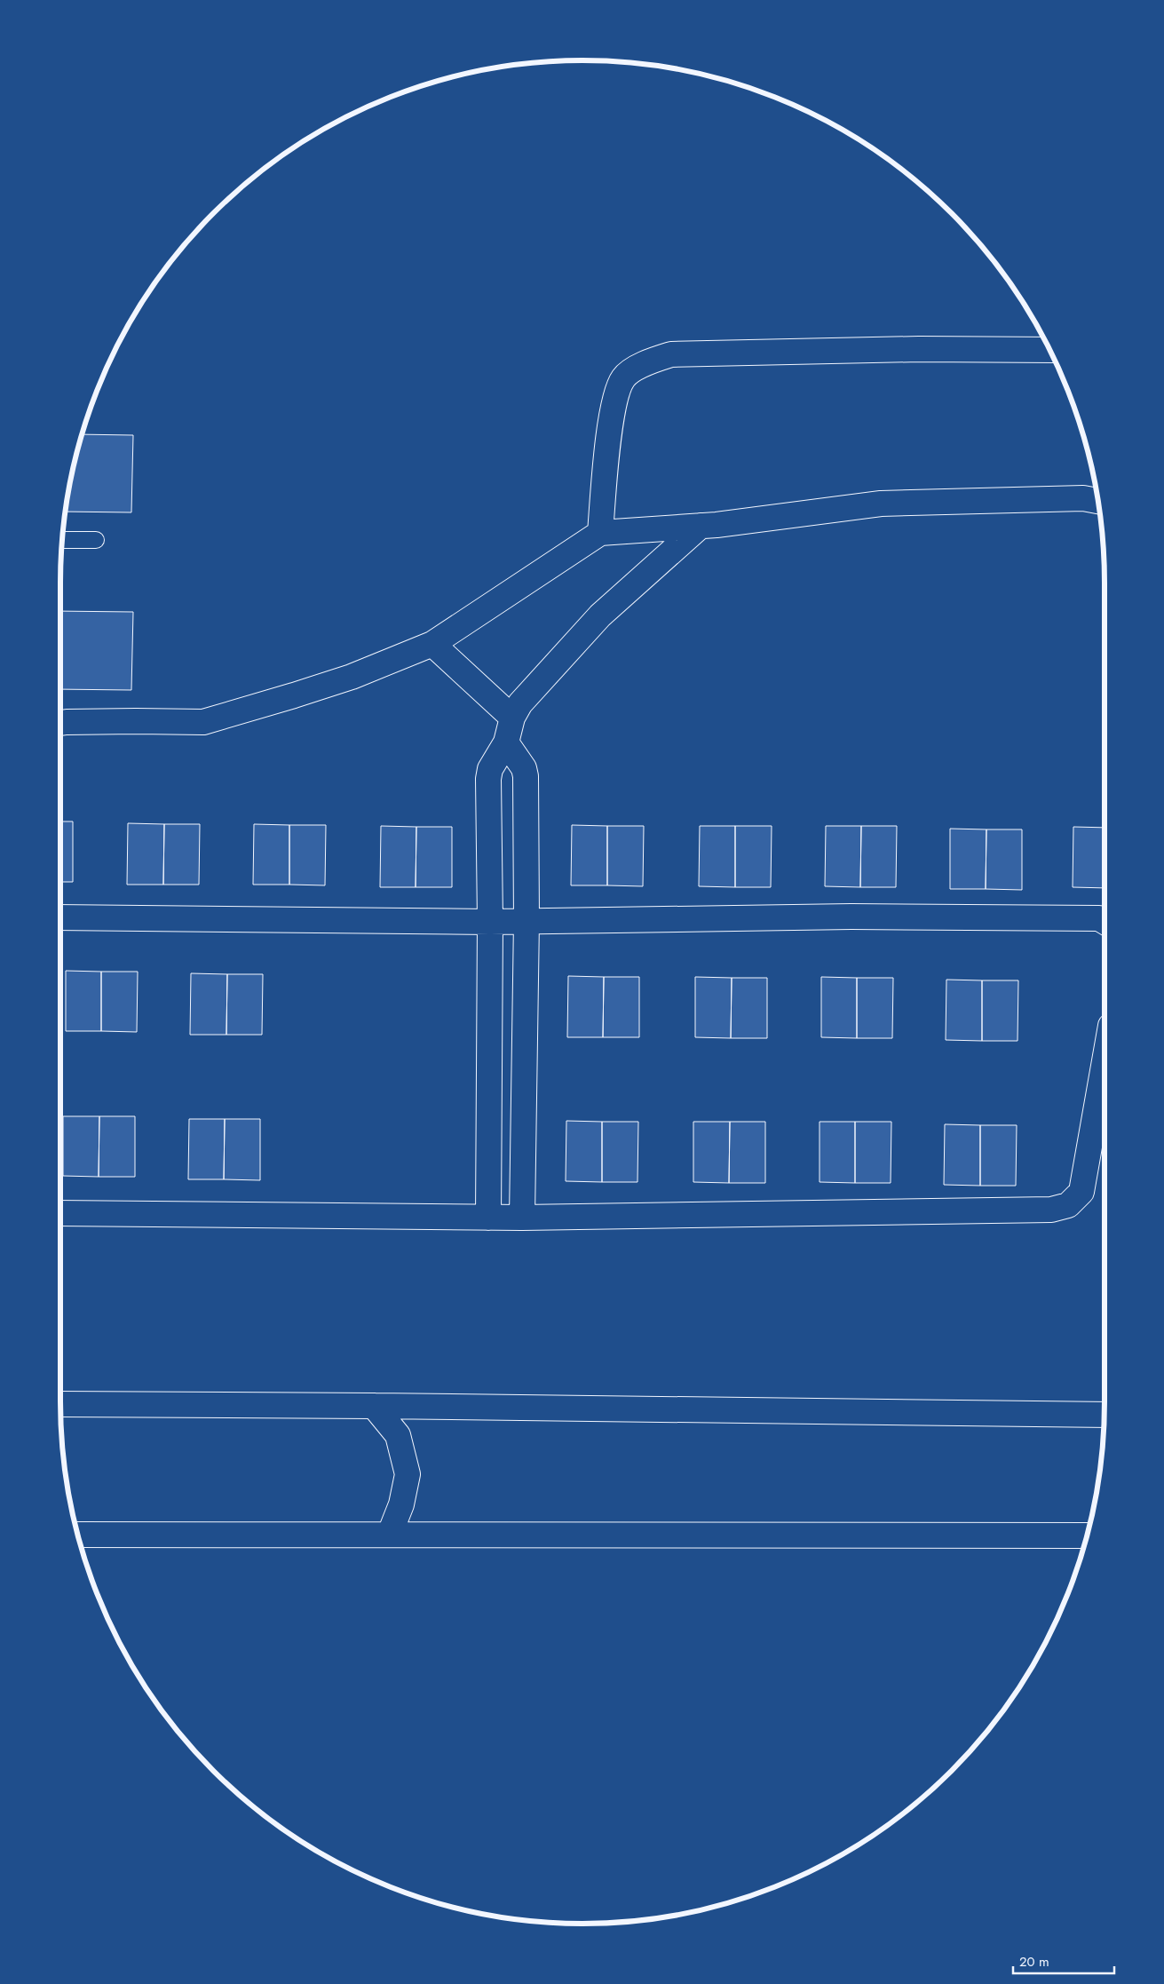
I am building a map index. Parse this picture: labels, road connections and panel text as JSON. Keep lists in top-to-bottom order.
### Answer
{
  "scale_bar": "20 m"
}
